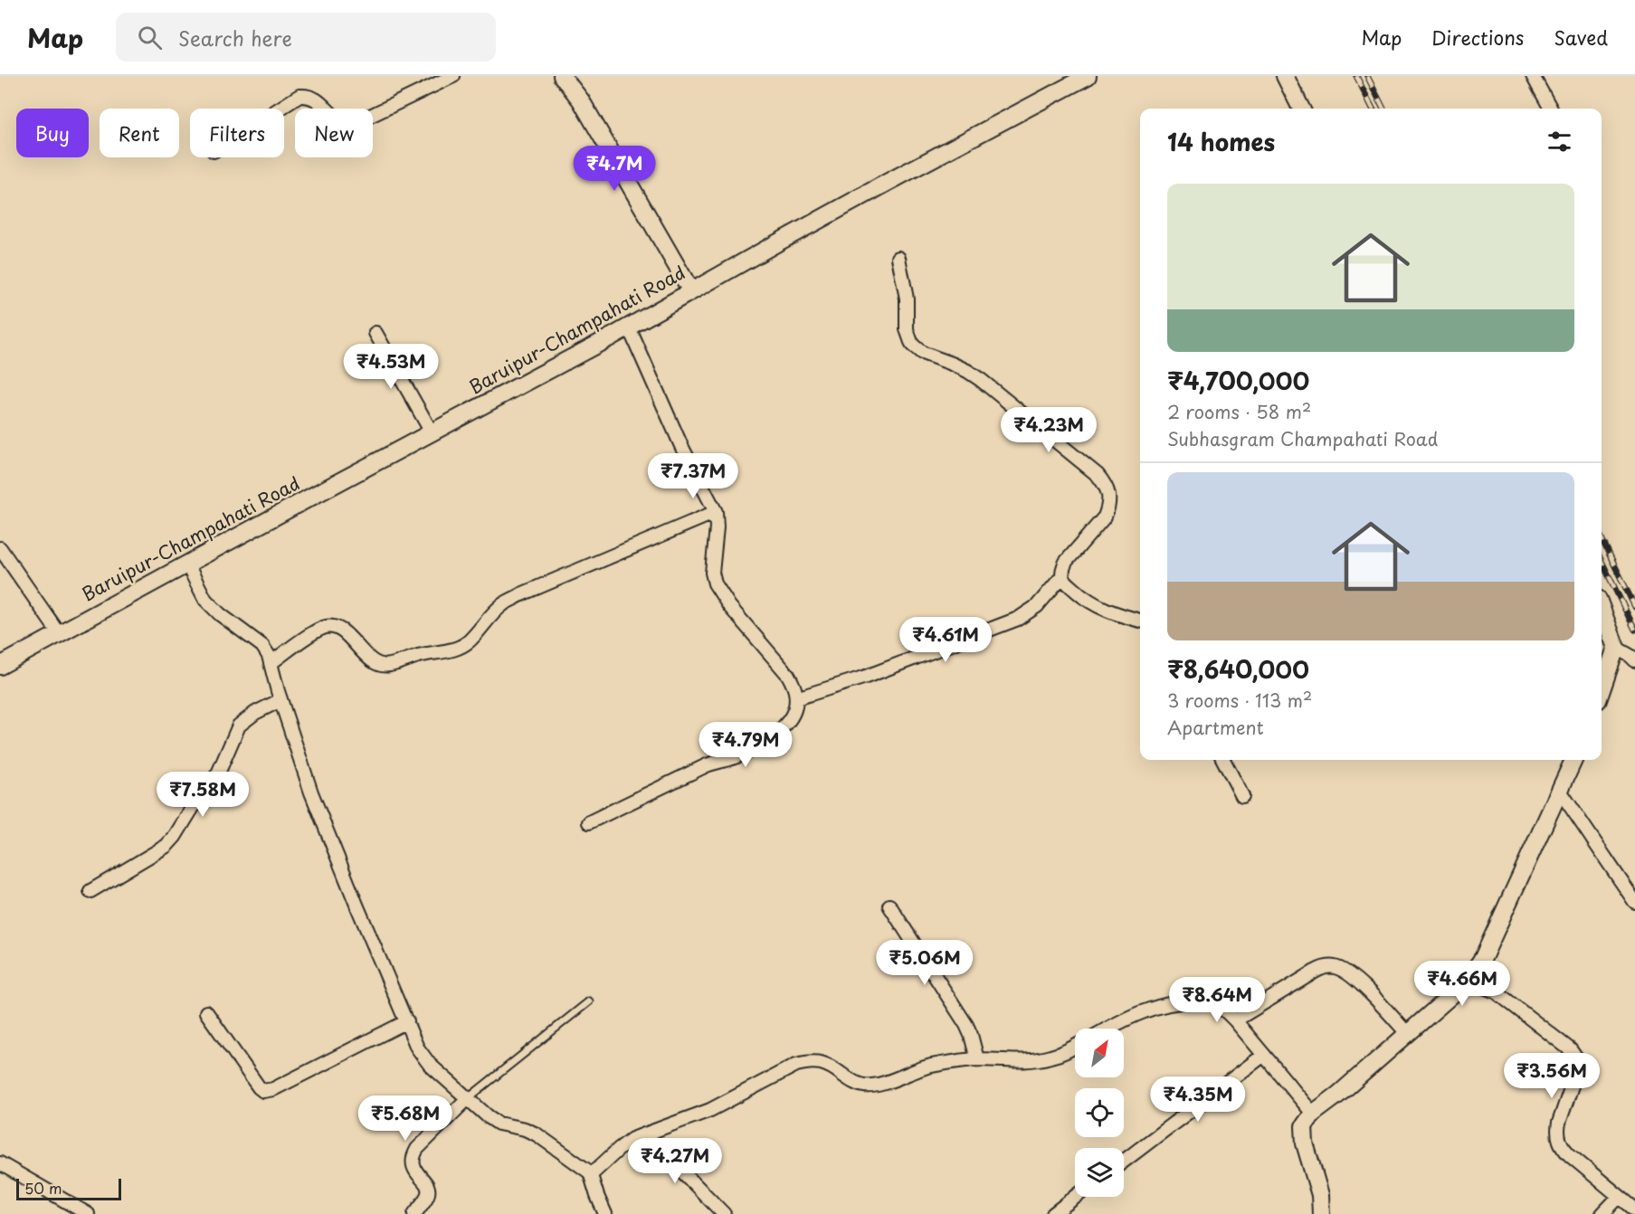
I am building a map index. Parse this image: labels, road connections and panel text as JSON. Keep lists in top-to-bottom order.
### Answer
{
  "streets": {
    "main road": ["Baruipur-Champahati Road"]
  },
  "scale_bar": "50 m",
  "north": "top right",
  "page": {
    "header": "Map",
    "search": "Search here",
    "nav": ["Map", "Directions", "Saved"],
    "chip": [
      "Buy",
      "Rent",
      "Filters",
      "New"
    ],
    "heading": "14 homes",
    "price": [
      "₹4.7M",
      "₹4.53M",
      "₹4.23M",
      "₹7.37M",
      "₹4.61M",
      "₹4.79M",
      "₹7.58M",
      "₹5.06M",
      "₹4.66M",
      "₹8.64M",
      "₹3.56M",
      "₹4.35M",
      "₹5.68M",
      "₹4.27M"
    ],
    "list": [
      {
        "name": "₹4,700,000",
        "note": "2 rooms · 58 m² · Subhasgram Champahati Road"
      },
      {
        "name": "₹8,640,000",
        "note": "3 rooms · 113 m² · Apartment"
      }
    ],
    "scale": "50 m"
  }
}
